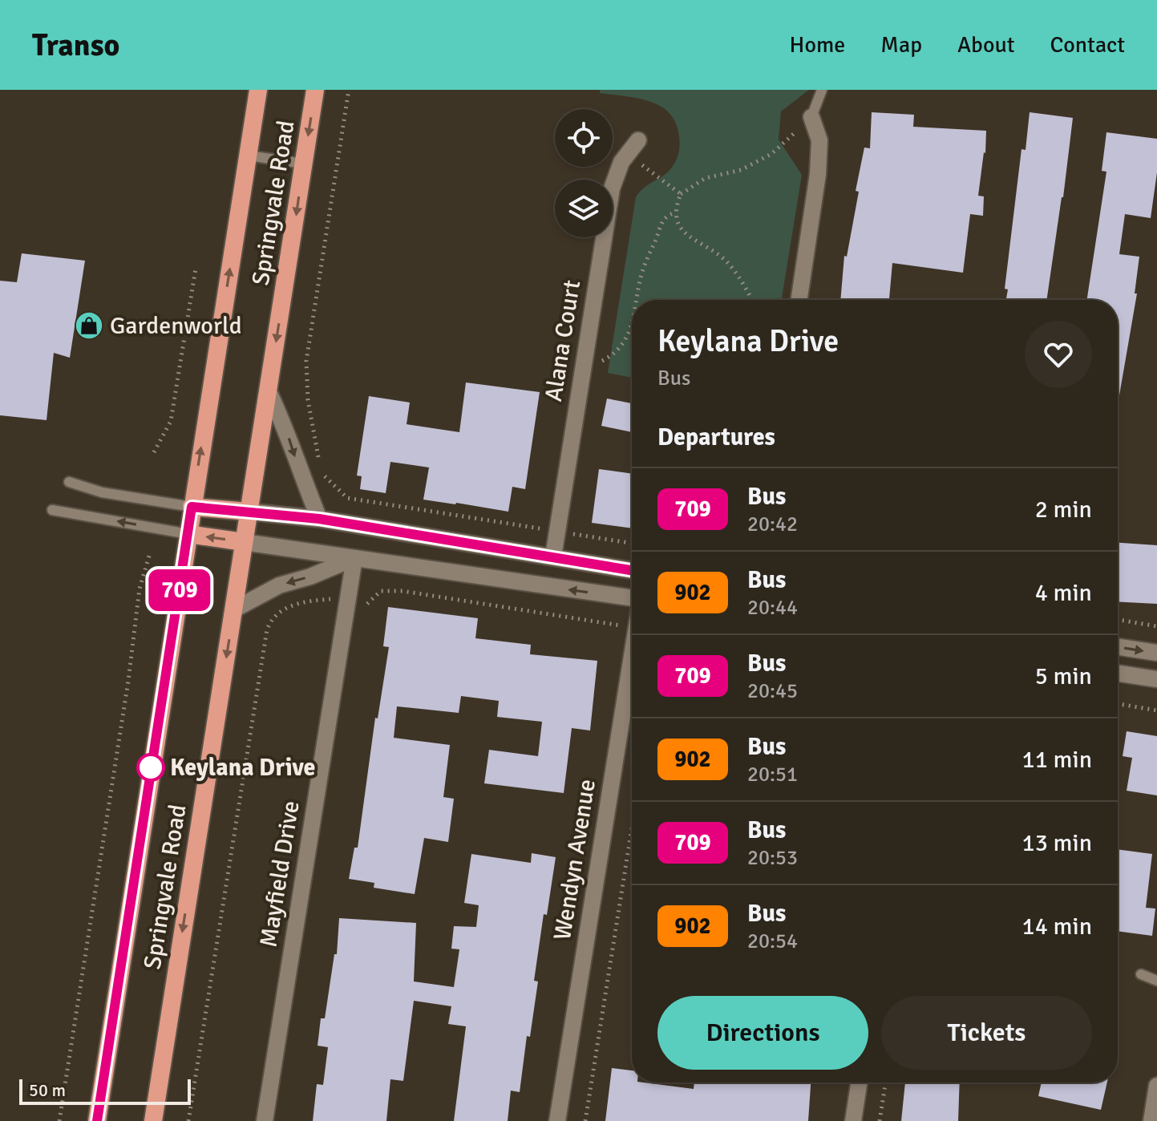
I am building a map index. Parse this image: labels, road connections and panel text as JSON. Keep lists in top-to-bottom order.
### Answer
{
  "streets": {
    "highway": ["Springvale Road"],
    "street": ["Alana Court", "Wendyn Avenue", "Mayfield Drive"]
  },
  "places": {
    "shop": ["Gardenworld"],
    "other": ["Keylana Drive"]
  },
  "lines": ["bus line 709"],
  "scale_bar": "50 m",
  "page": {
    "header": "Transo",
    "nav": [
      "Home",
      "Map",
      "About",
      "Contact"
    ],
    "on_map": "709",
    "heading": [
      ["Keylana Drive", "Bus"],
      "Departures"
    ],
    "list": [
      {
        "mark": "709",
        "name": "Bus",
        "note": "20:42",
        "value": "2 min"
      },
      {
        "mark": "902",
        "name": "Bus",
        "note": "20:44",
        "value": "4 min"
      },
      {
        "mark": "709",
        "name": "Bus",
        "note": "20:45",
        "value": "5 min"
      },
      {
        "mark": "902",
        "name": "Bus",
        "note": "20:51",
        "value": "11 min"
      },
      {
        "mark": "709",
        "name": "Bus",
        "note": "20:53",
        "value": "13 min"
      },
      {
        "mark": "902",
        "name": "Bus",
        "note": "20:54",
        "value": "14 min"
      }
    ],
    "buttons": ["Directions", "Tickets"],
    "scale": "50 m"
  }
}
